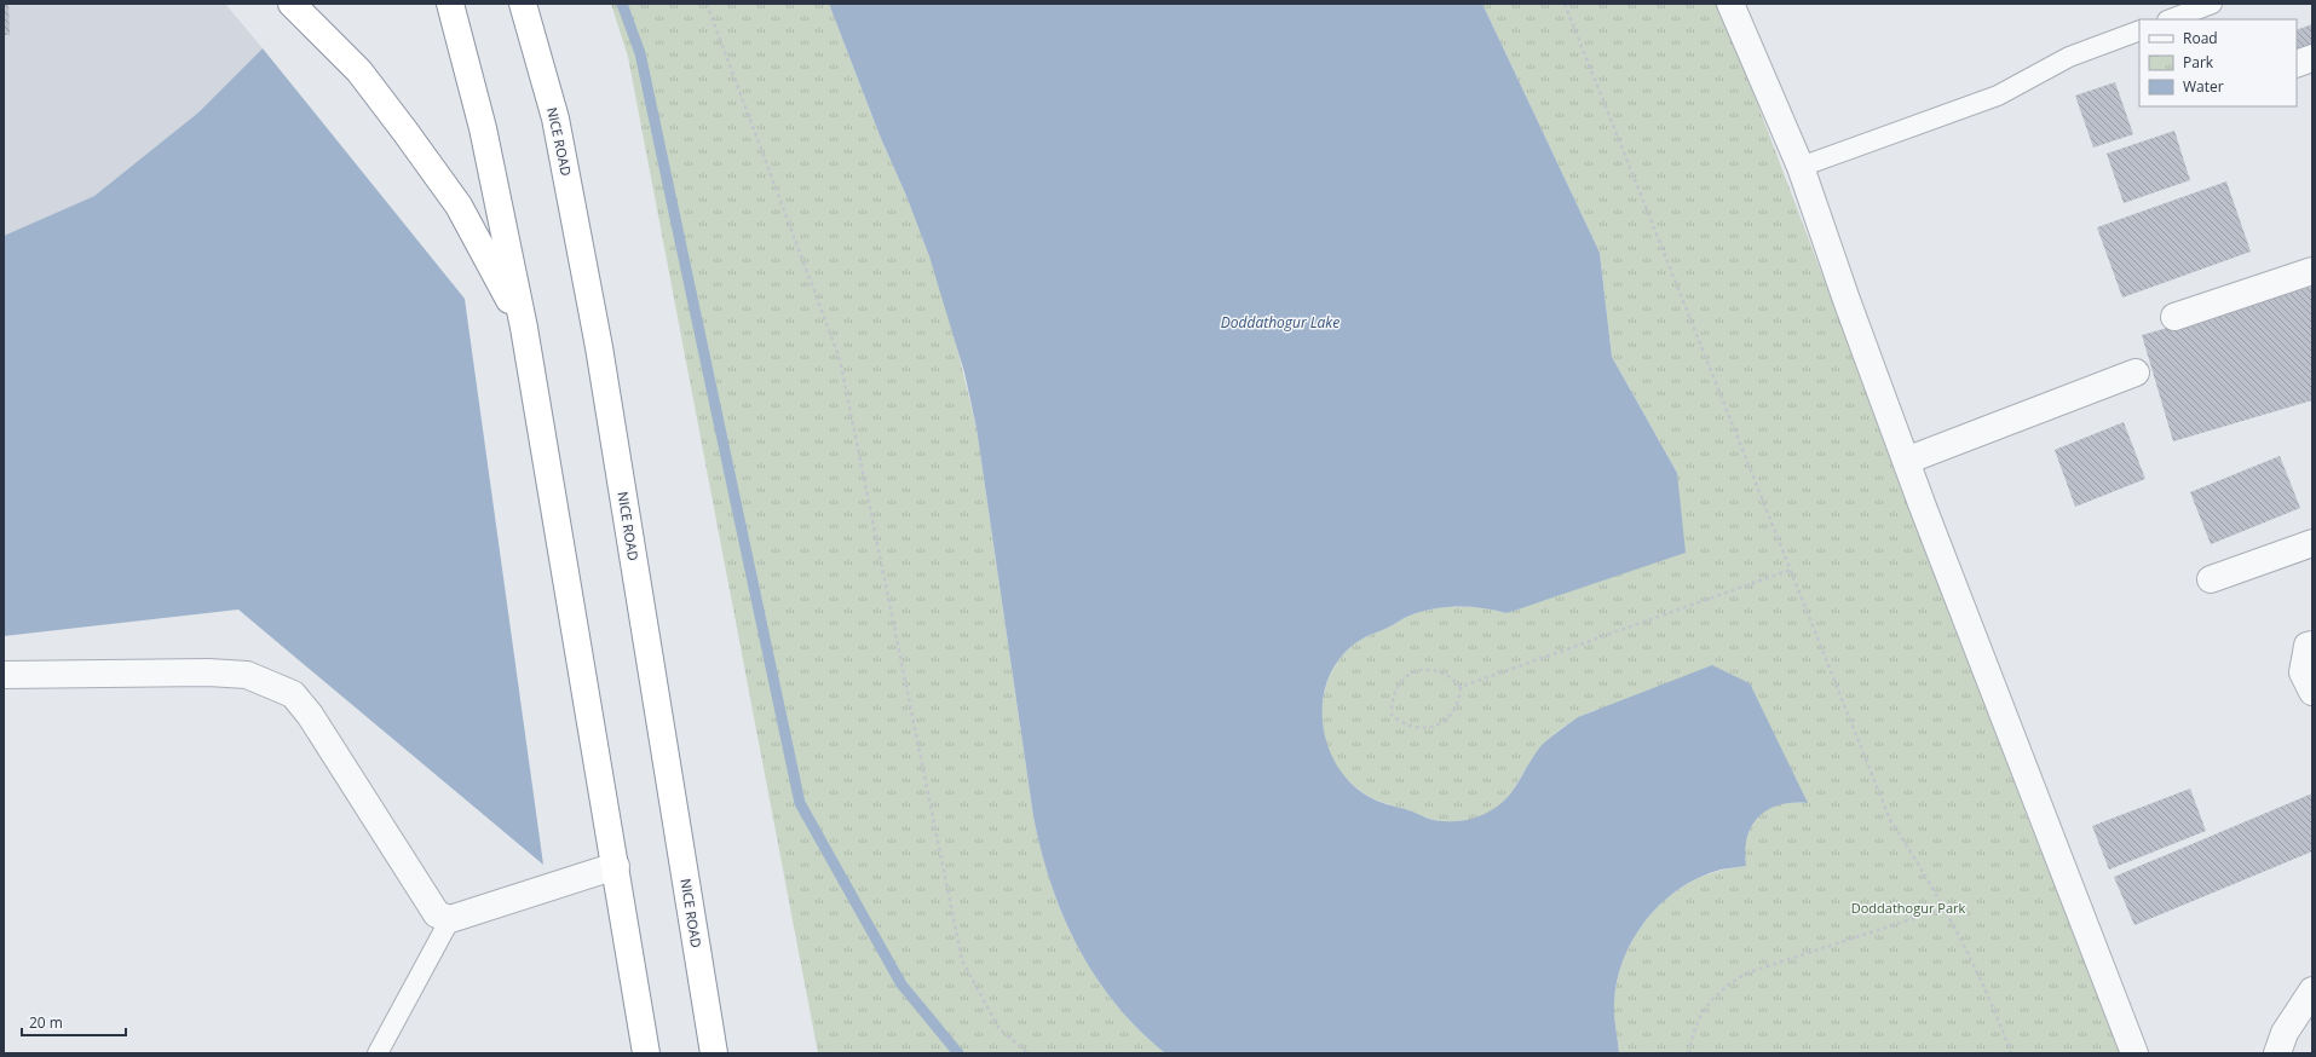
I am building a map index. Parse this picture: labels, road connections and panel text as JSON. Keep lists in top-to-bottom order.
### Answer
{
  "streets": {
    "highway": ["NICE ROAD"]
  },
  "water": ["Doddathogur Lake"],
  "parks": ["Doddathogur Park"],
  "legend": ["Road", "Park", "Water"],
  "scale_bar": "20 m"
}
